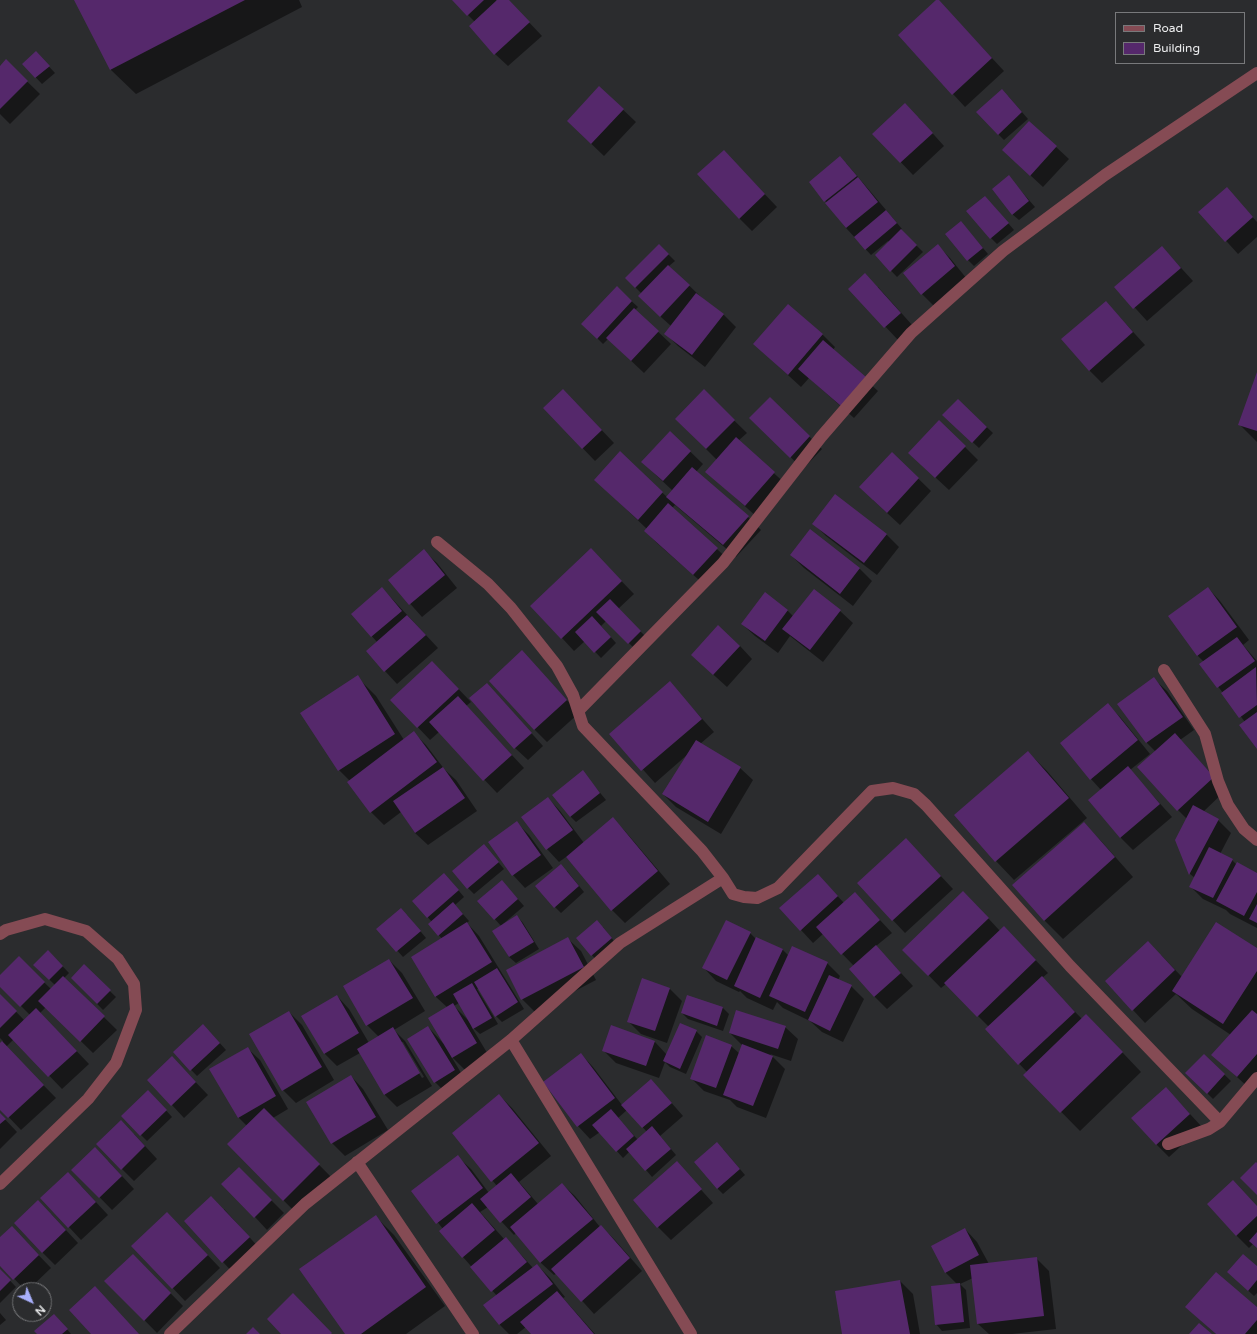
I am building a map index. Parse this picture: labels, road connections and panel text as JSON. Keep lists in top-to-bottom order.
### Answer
{
  "legend": ["Road", "Building"],
  "north": "bottom right"
}
